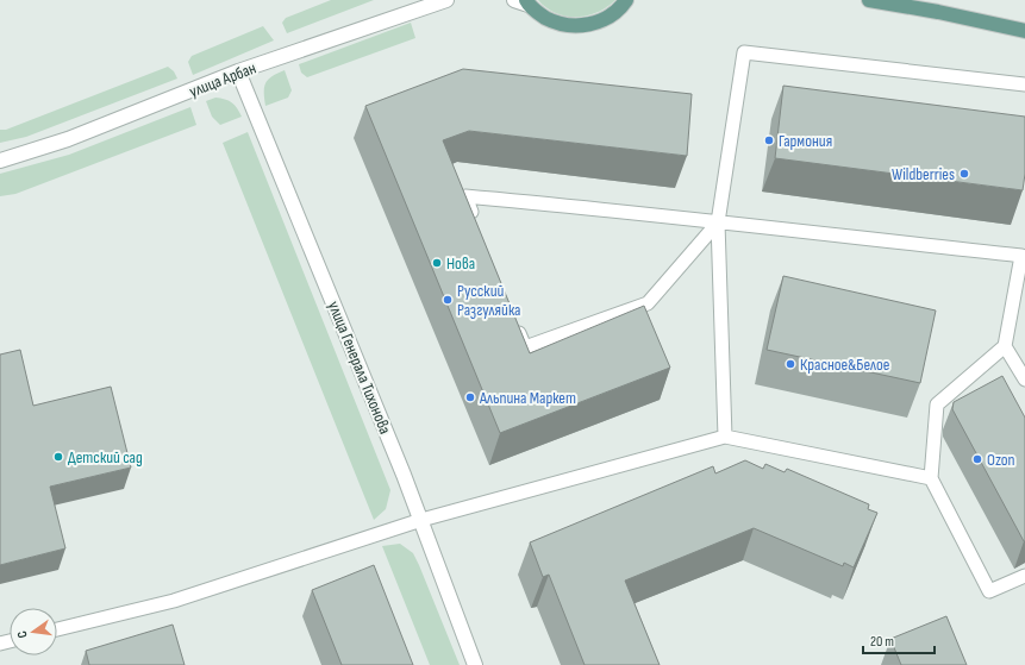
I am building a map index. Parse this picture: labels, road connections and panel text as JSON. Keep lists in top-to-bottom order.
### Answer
{
  "streets": {
    "street": ["улица Арбан", "улица Генерала Тихонова"]
  },
  "crossings": [
    ["улица Арбан", "улица Генерала Тихонова"]
  ],
  "places": [
    "Гармония",
    "Wildberries",
    "Нова",
    "Русский Разгуляйка",
    "Красное&Белое",
    "Альпина Маркет",
    "Детский сад",
    "Ozon"
  ],
  "scale_bar": "20 m",
  "north": "left"
}
